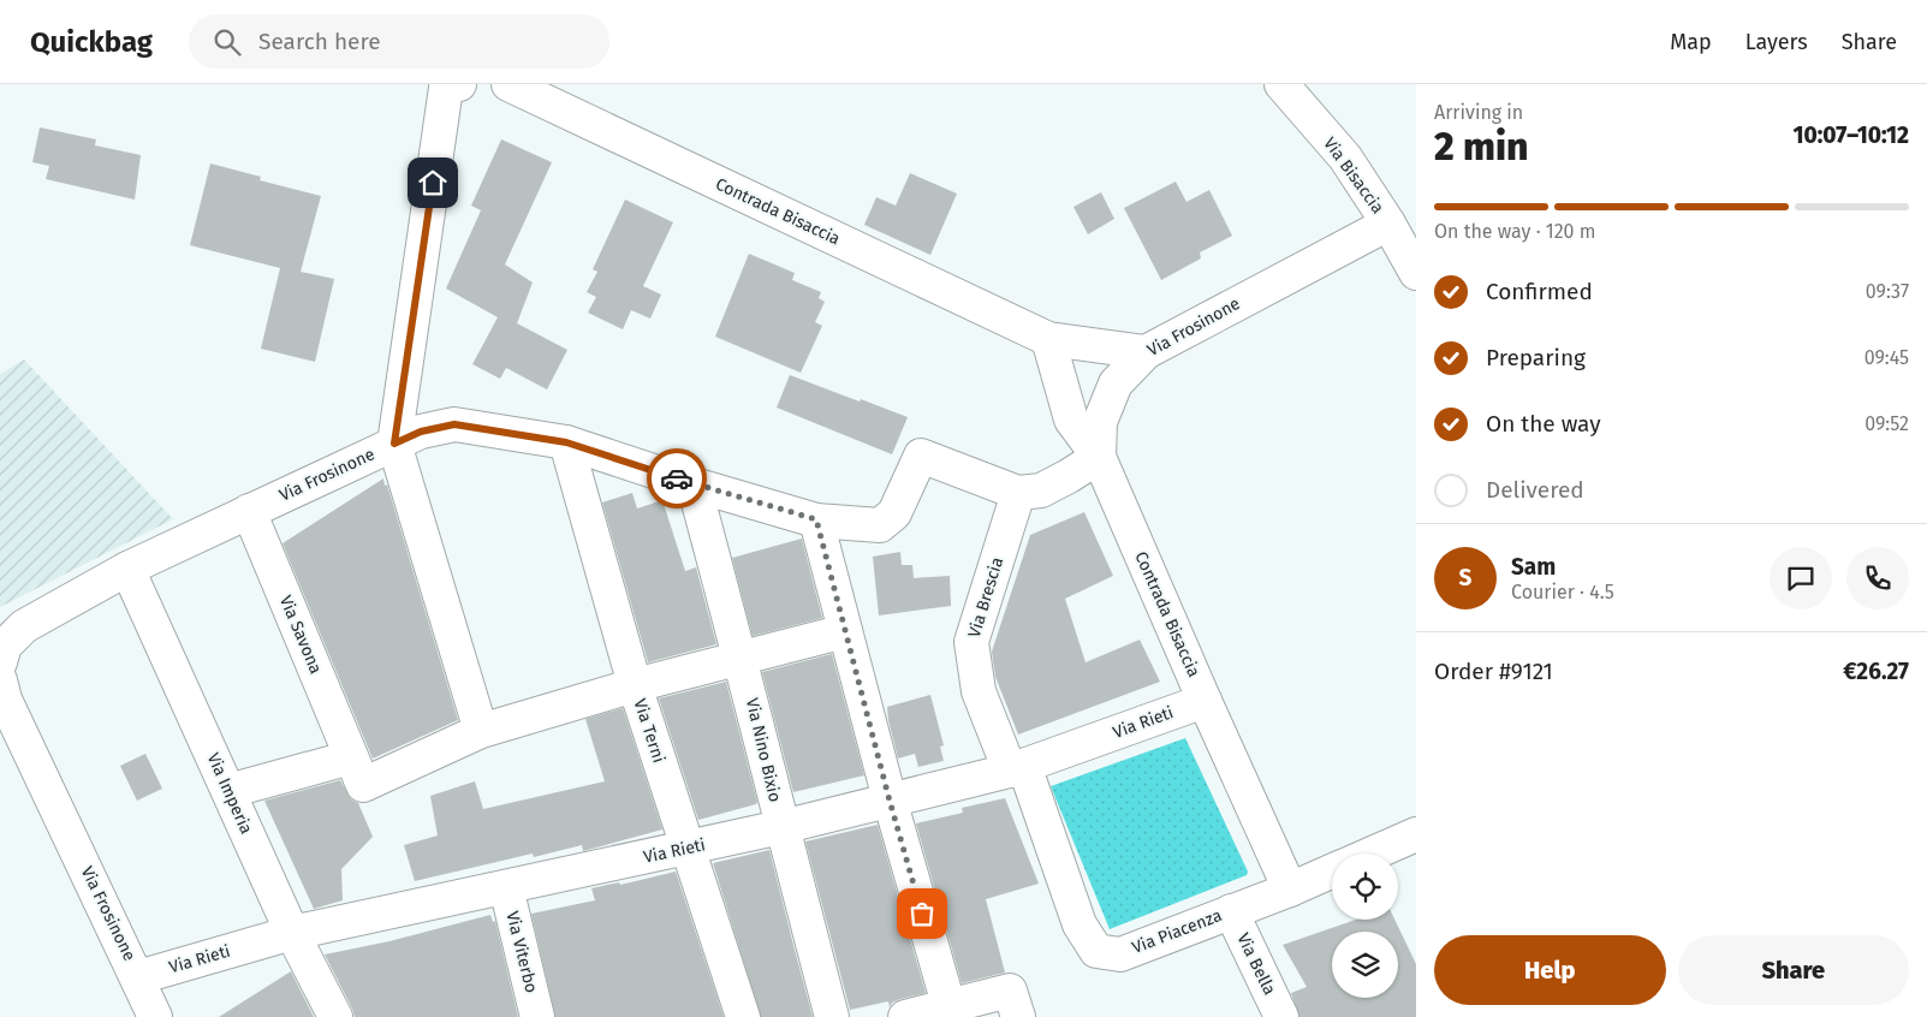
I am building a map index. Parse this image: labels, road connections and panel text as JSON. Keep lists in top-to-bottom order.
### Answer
{
  "streets": {
    "street": [
      "Via Bisaccia",
      "Contrada Bisaccia",
      "Via Frosinone",
      "Via Brescia",
      "Via Savona",
      "Via Rieti",
      "Via Terni",
      "Via Nino Bixio",
      "Via Imperia",
      "Via Piacenza",
      "Via Viterbo",
      "Via Bella"
    ]
  },
  "crossings": [
    ["Via Bisaccia", "Via Frosinone"],
    ["Contrada Bisaccia", "Via Frosinone"],
    ["Contrada Bisaccia", "Via Rieti"],
    ["Contrada Bisaccia", "Via Piacenza"],
    ["Via Frosinone", "Via Brescia"],
    ["Via Frosinone", "Via Savona"],
    ["Via Frosinone", "Via Rieti"],
    ["Via Frosinone", "Via Terni"],
    ["Via Frosinone", "Via Nino Bixio"],
    ["Via Frosinone", "Via Imperia"],
    ["Via Brescia", "Via Rieti"],
    ["Via Brescia", "Via Piacenza"],
    ["Via Rieti", "Via Terni"],
    ["Via Rieti", "Via Nino Bixio"],
    ["Via Rieti", "Via Imperia"],
    ["Via Rieti", "Via Piacenza"],
    ["Via Rieti", "Via Viterbo"],
    ["Via Piacenza", "Via Bella"]
  ],
  "page": {
    "header": "Quickbag",
    "search": "Search here",
    "nav": ["Map", "Layers", "Share"],
    "heading": ["2 min", "Arriving in", "10:07–10:12"],
    "panel": [
      "Sam",
      "Courier · 4.5",
      "Order #9121",
      "€26.27"
    ],
    "bar": "On the way · 120 m",
    "list": [
      ["Confirmed", "09:37"],
      ["Preparing", "09:45"],
      ["On the way", "09:52"],
      "Delivered"
    ],
    "round": "S",
    "buttons": ["Help", "Share"]
  }
}
